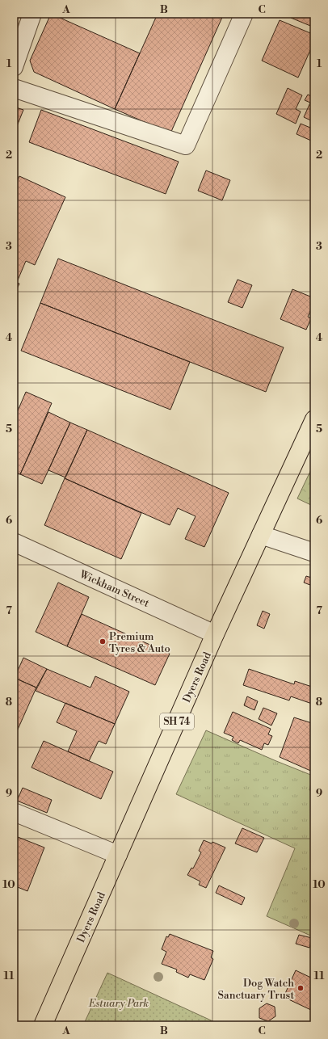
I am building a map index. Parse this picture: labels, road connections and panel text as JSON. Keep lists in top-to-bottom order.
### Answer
{
  "streets": {
    "highway": ["Dyers Road", "SH 74"],
    "street": ["Wickham Street"]
  },
  "crossings": [
    ["Wickham Street", "Dyers Road"]
  ],
  "parks": ["Estuary Park"],
  "places": ["Premium Tyres & Auto", "Dog Watch Sanctuary Trust"],
  "grid": {
    "columns": ["A", "B", "C"],
    "rows": [
      "1",
      "2",
      "3",
      "4",
      "5",
      "6",
      "7",
      "8",
      "9",
      "10",
      "11"
    ]
  }
}
